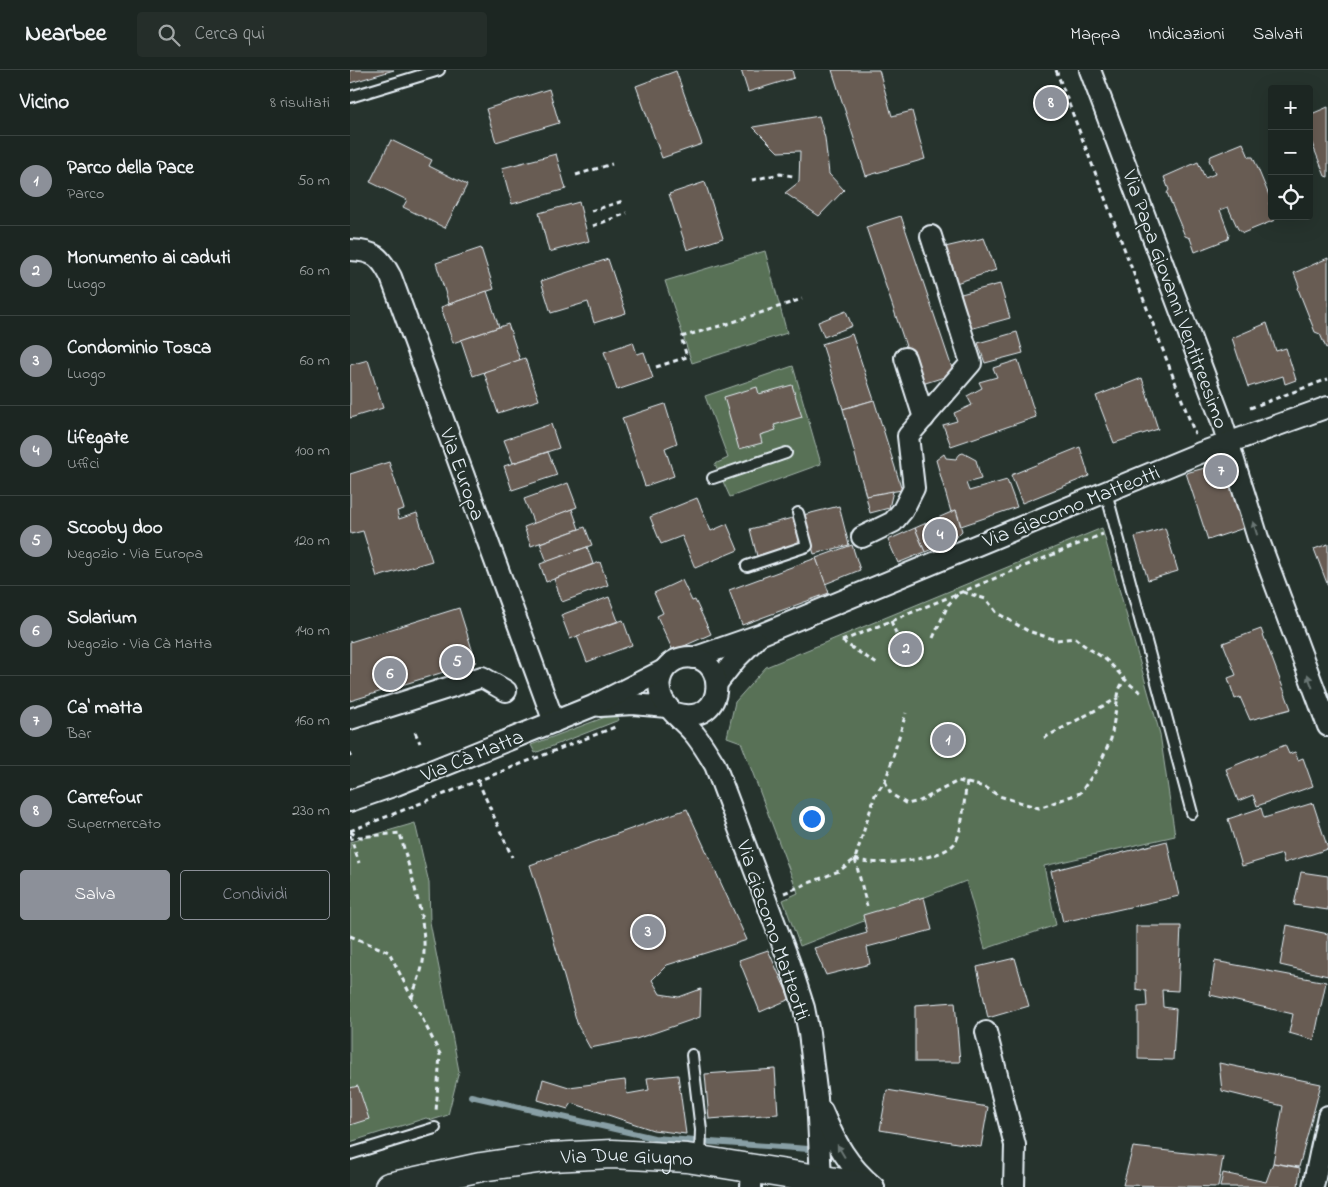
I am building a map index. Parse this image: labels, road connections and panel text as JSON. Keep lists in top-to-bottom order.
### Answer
{
  "streets": {
    "main road": ["Via Due Giugno"],
    "street": [
      "Via Papa Giovanni Ventitreesimo",
      "Via Europa",
      "Via Giacomo Matteotti",
      "Via Cà Matta"
    ]
  },
  "crossings": [
    ["Via Papa Giovanni Ventitreesimo", "Via Giacomo Matteotti"],
    ["Via Europa", "Via Cà Matta"],
    ["Via Giacomo Matteotti", "Via Cà Matta"],
    ["Via Giacomo Matteotti", "Via Due Giugno"]
  ],
  "one_way": ["Via Papa Giovanni Ventitreesimo"],
  "page": {
    "header": "Nearbee",
    "search": "Cerca qui",
    "nav": ["Mappa", "Indicazioni", "Salvati"],
    "heading": ["Vicino", "8 risultati"],
    "map_buttons": ["+", "−"],
    "pins": [
      "8",
      "7",
      "4",
      "2",
      "5",
      "6",
      "1",
      "3"
    ],
    "list": [
      {
        "mark": "1",
        "name": "Parco della Pace",
        "note": "Parco",
        "value": "50 m"
      },
      {
        "mark": "2",
        "name": "Monumento ai caduti",
        "note": "Luogo",
        "value": "60 m"
      },
      {
        "mark": "3",
        "name": "Condominio Tosca",
        "note": "Luogo",
        "value": "60 m"
      },
      {
        "mark": "4",
        "name": "Lifegate",
        "note": "Uffici",
        "value": "100 m"
      },
      {
        "mark": "5",
        "name": "Scooby doo",
        "note": "Negozio · Via Europa",
        "value": "120 m"
      },
      {
        "mark": "6",
        "name": "Solarium",
        "note": "Negozio · Via Cà Matta",
        "value": "140 m"
      },
      {
        "mark": "7",
        "name": "Ca' matta",
        "note": "Bar",
        "value": "160 m"
      },
      {
        "mark": "8",
        "name": "Carrefour",
        "note": "Supermercato",
        "value": "230 m"
      }
    ],
    "buttons": ["Salva", "Condividi"]
  }
}
